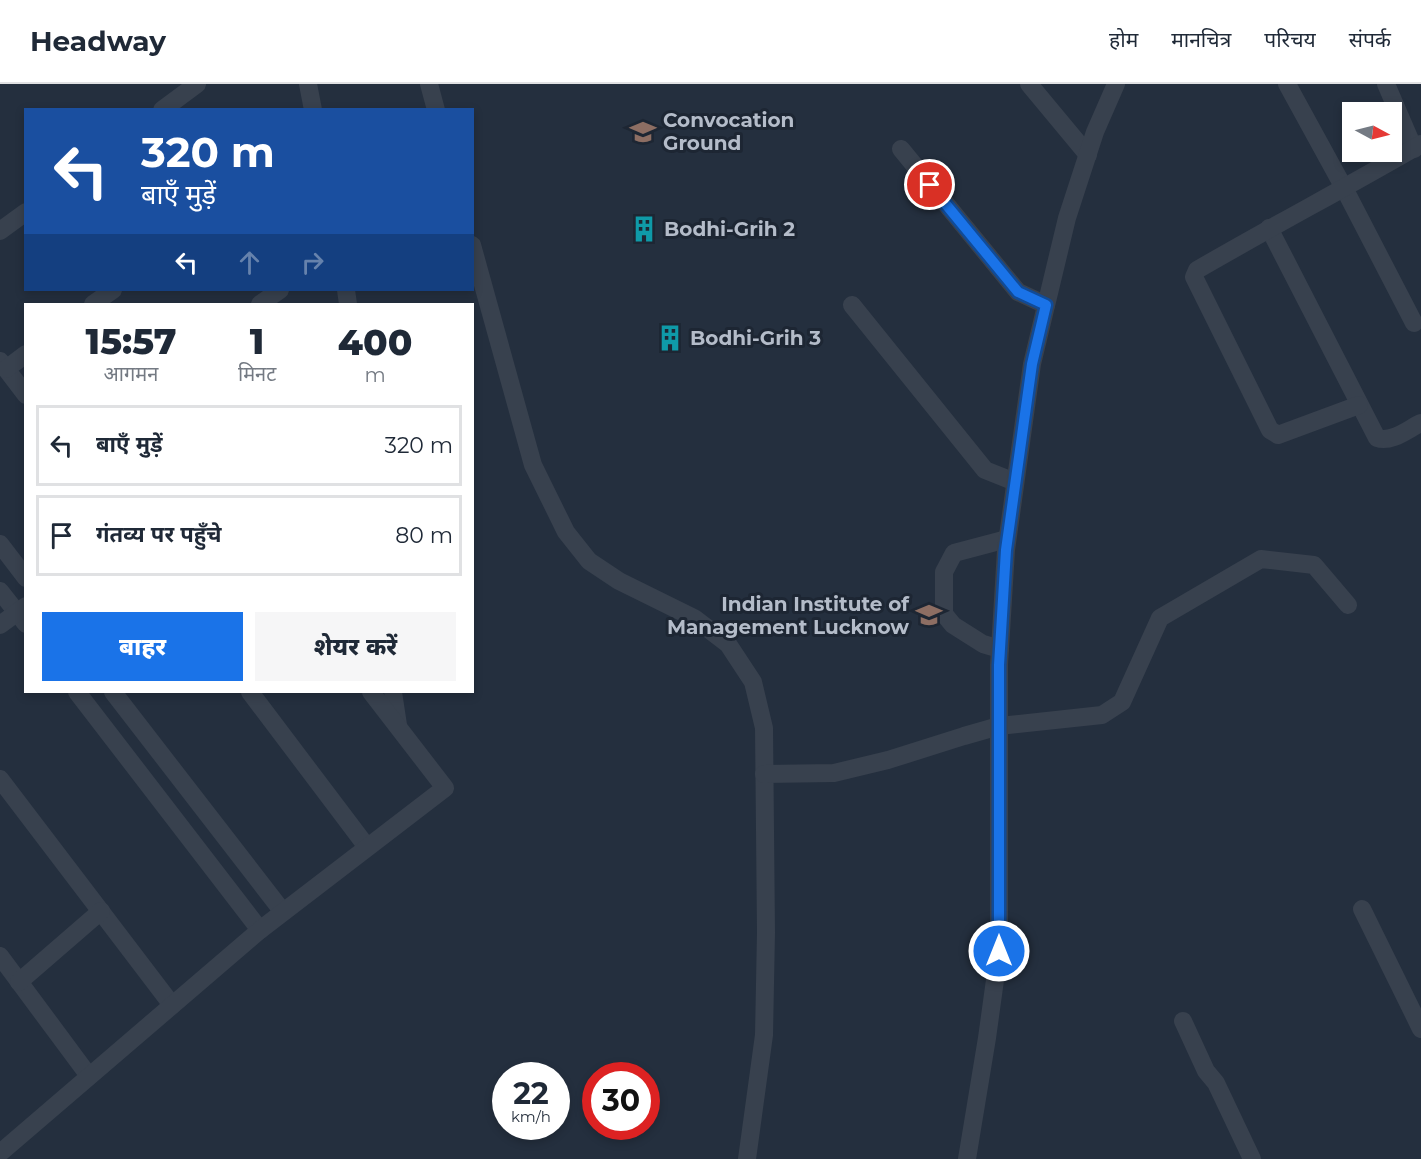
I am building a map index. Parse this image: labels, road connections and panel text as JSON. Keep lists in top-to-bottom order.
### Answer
{
  "places": {
    "school or university": ["Convocation Ground", "Indian Institute of Management Lucknow"],
    "building": ["Bodhi-Grih 2", "Bodhi-Grih 3"]
  },
  "north": "right",
  "page": {
    "header": "Headway",
    "nav": [
      "होम",
      "मानचित्र",
      "परिचय",
      "संपर्क"
    ],
    "turn": ["320 m", "बाएँ मुड़ें"],
    "eta": [
      "15:57",
      "आगमन",
      "1",
      "मिनट",
      "400",
      "m"
    ],
    "list": [
      {
        "name": "बाएँ मुड़ें",
        "value": "320 m"
      },
      {
        "name": "गंतव्य पर पहुँचे",
        "value": "80 m"
      }
    ],
    "buttons": ["बाहर", "शेयर करें"],
    "speed": "22 km/h",
    "limit": "30"
  }
}
